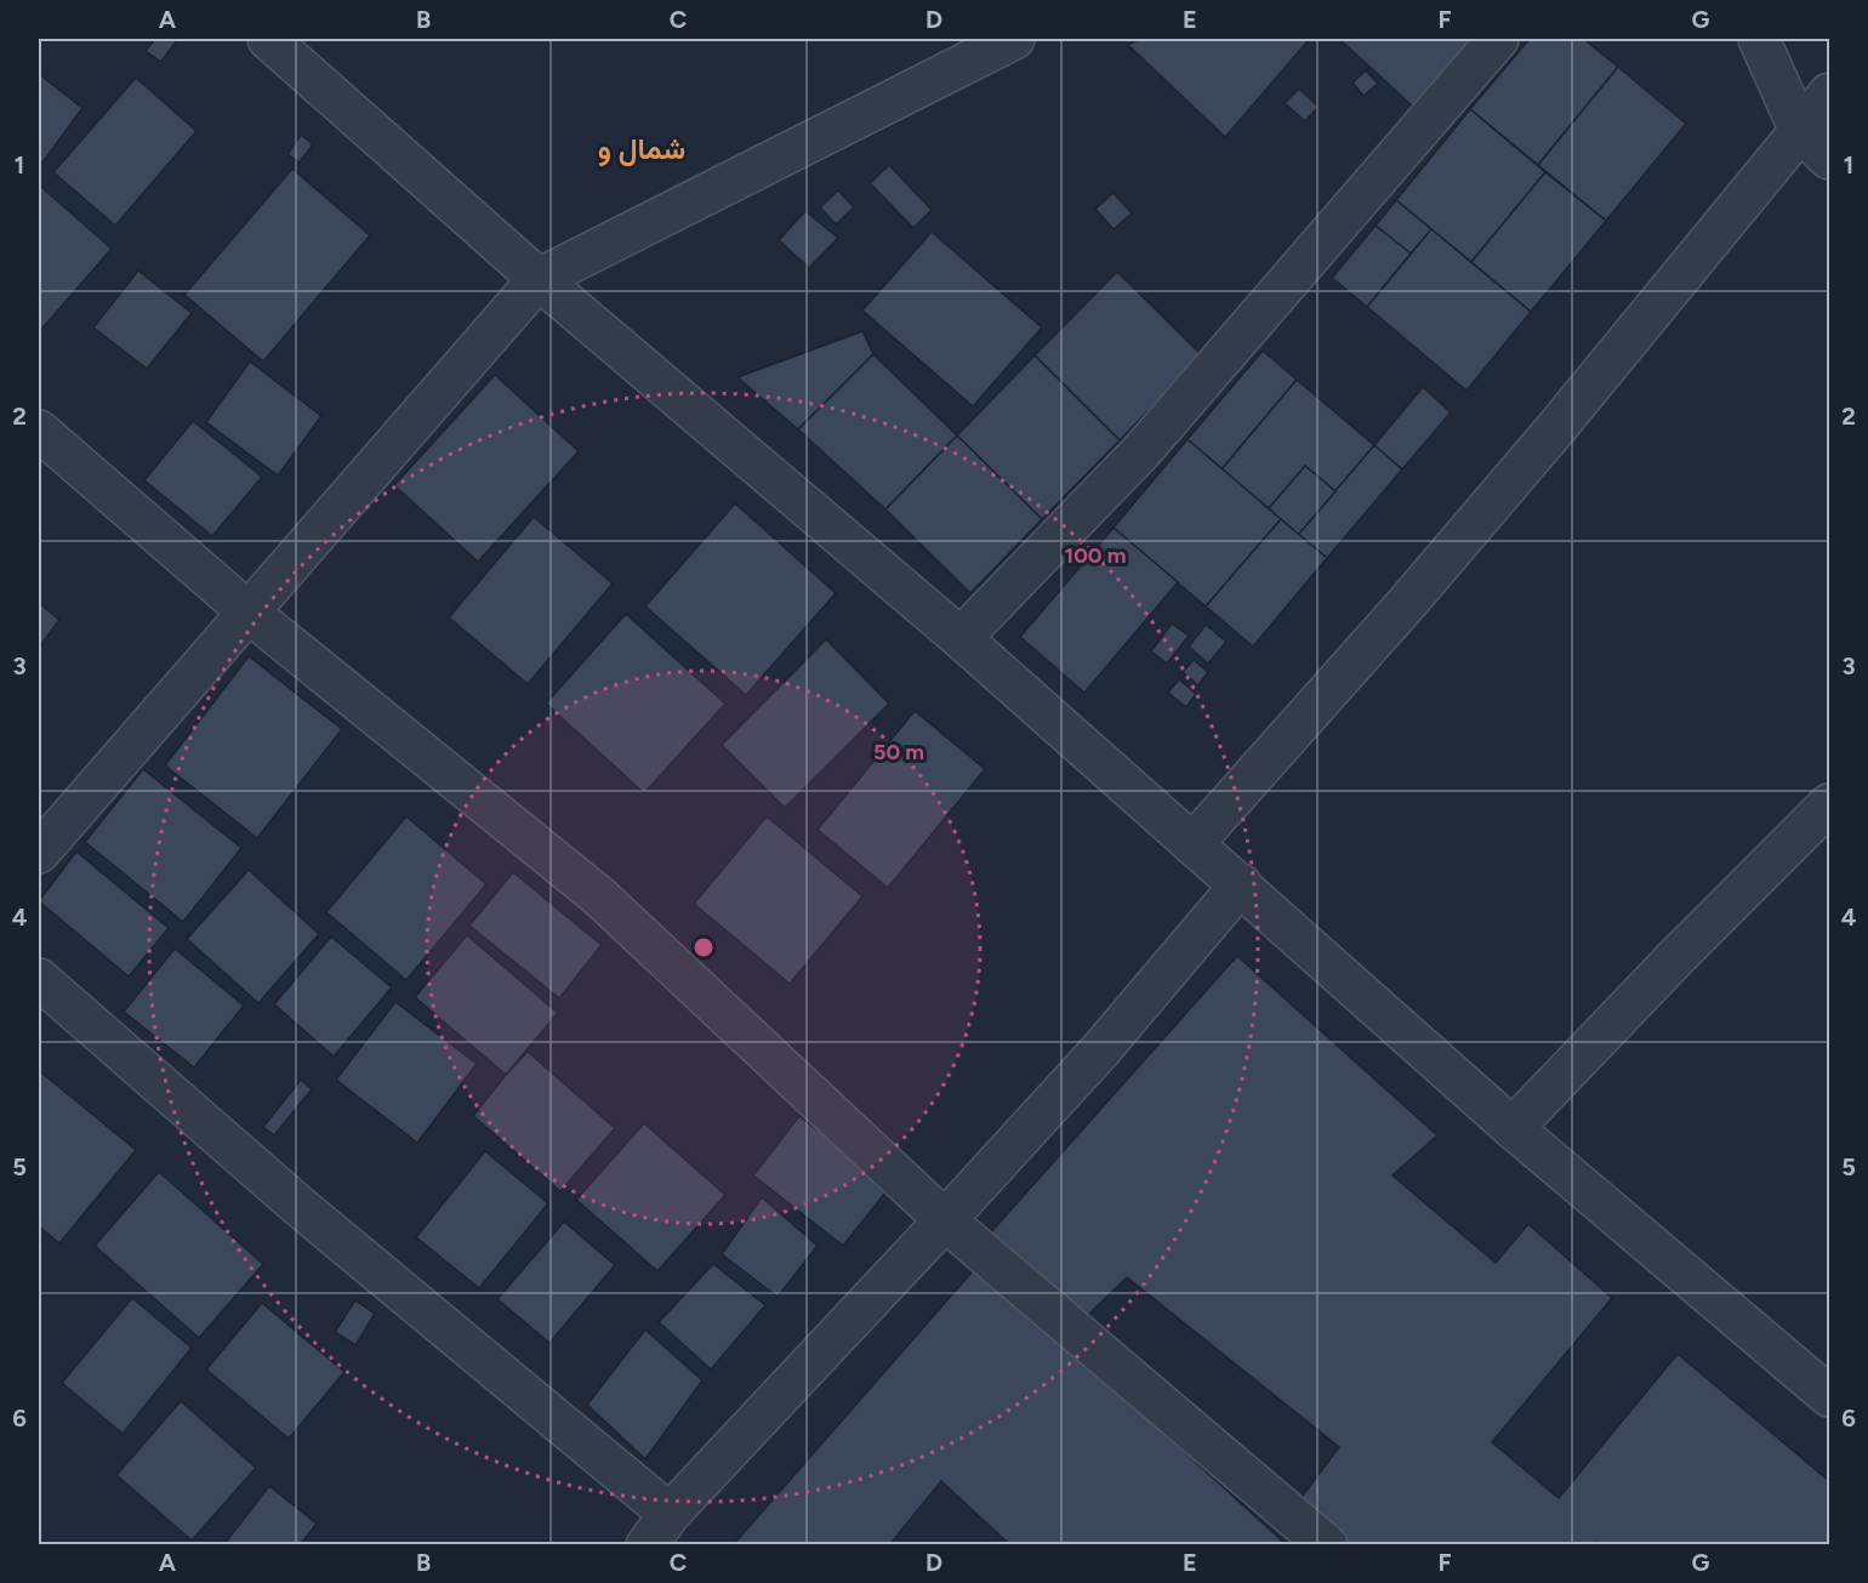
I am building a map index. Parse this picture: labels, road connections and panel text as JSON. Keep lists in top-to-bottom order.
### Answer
{
  "districts": ["شمال و"],
  "grid": {
    "columns": [
      "A",
      "B",
      "C",
      "D",
      "E",
      "F",
      "G"
    ],
    "rows": [
      "1",
      "2",
      "3",
      "4",
      "5",
      "6"
    ]
  },
  "rings": ["100 m", "50 m"]
}
